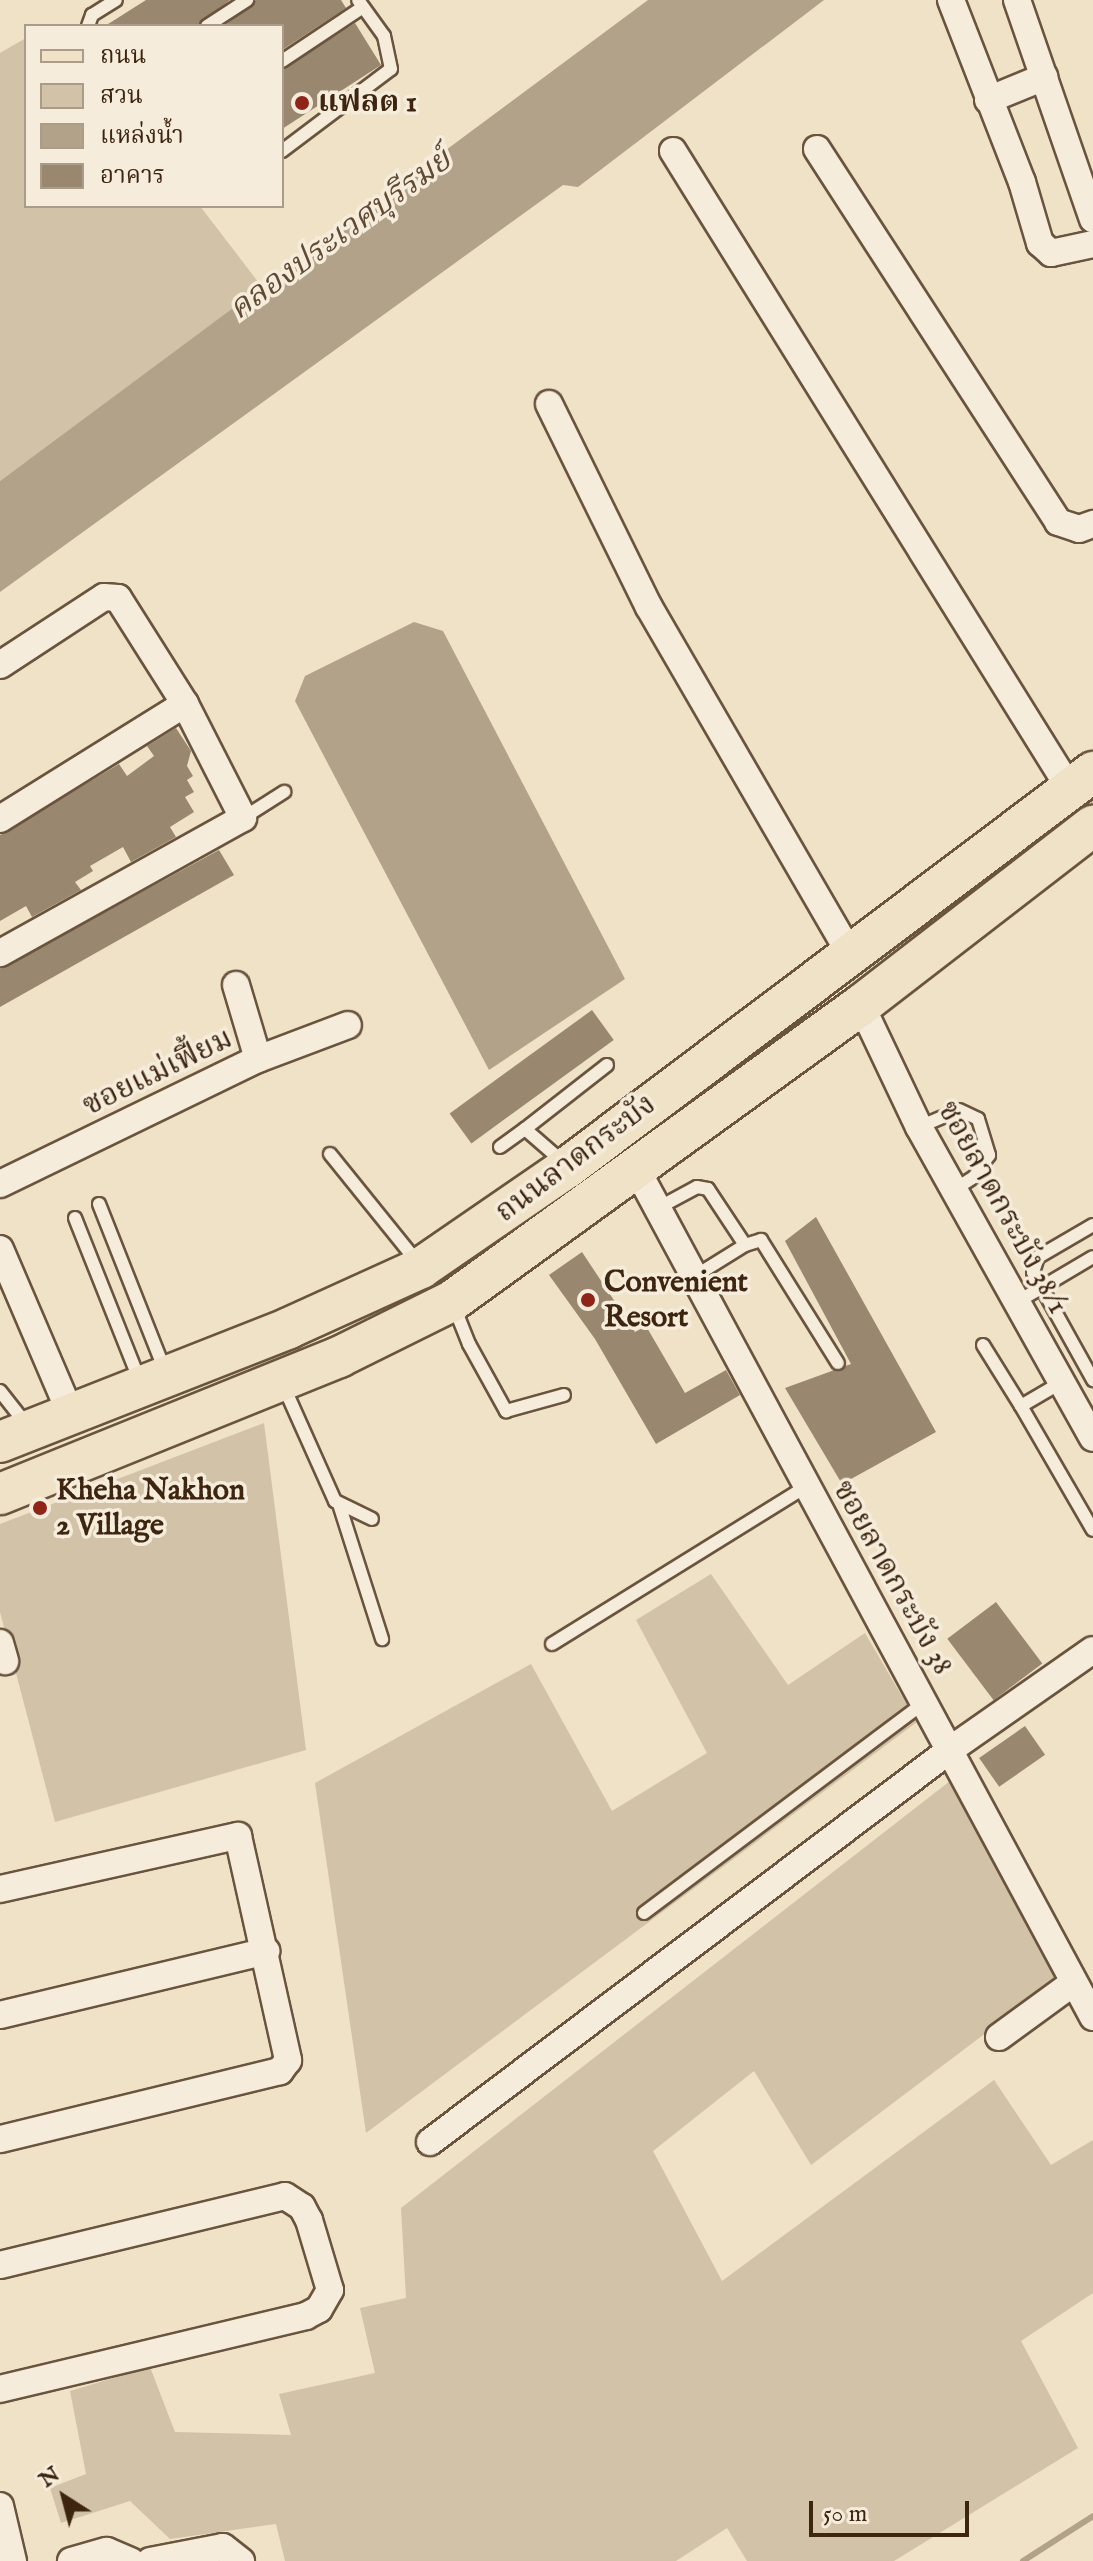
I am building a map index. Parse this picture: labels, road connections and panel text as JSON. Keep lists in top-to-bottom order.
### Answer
{
  "streets": {
    "main road": ["ถนนลาดกระบัง"],
    "street": ["ซอยแม่เฟี้ยม", "ซอยลาดกระบัง 38/1", "ซอยลาดกระบัง 38"]
  },
  "crossings": [
    ["ถนนลาดกระบัง", "ซอยลาดกระบัง 38/1"],
    ["ถนนลาดกระบัง", "ซอยลาดกระบัง 38"]
  ],
  "water": ["คลองประเวศบุรีรมย์"],
  "places": ["แฟลต 1", "Convenient Resort", "Kheha Nakhon 2 Village"],
  "legend": [
    "ถนน",
    "สวน",
    "แหล่งน้ำ",
    "อาคาร"
  ],
  "scale_bar": "50 m",
  "north": "top left"
}
